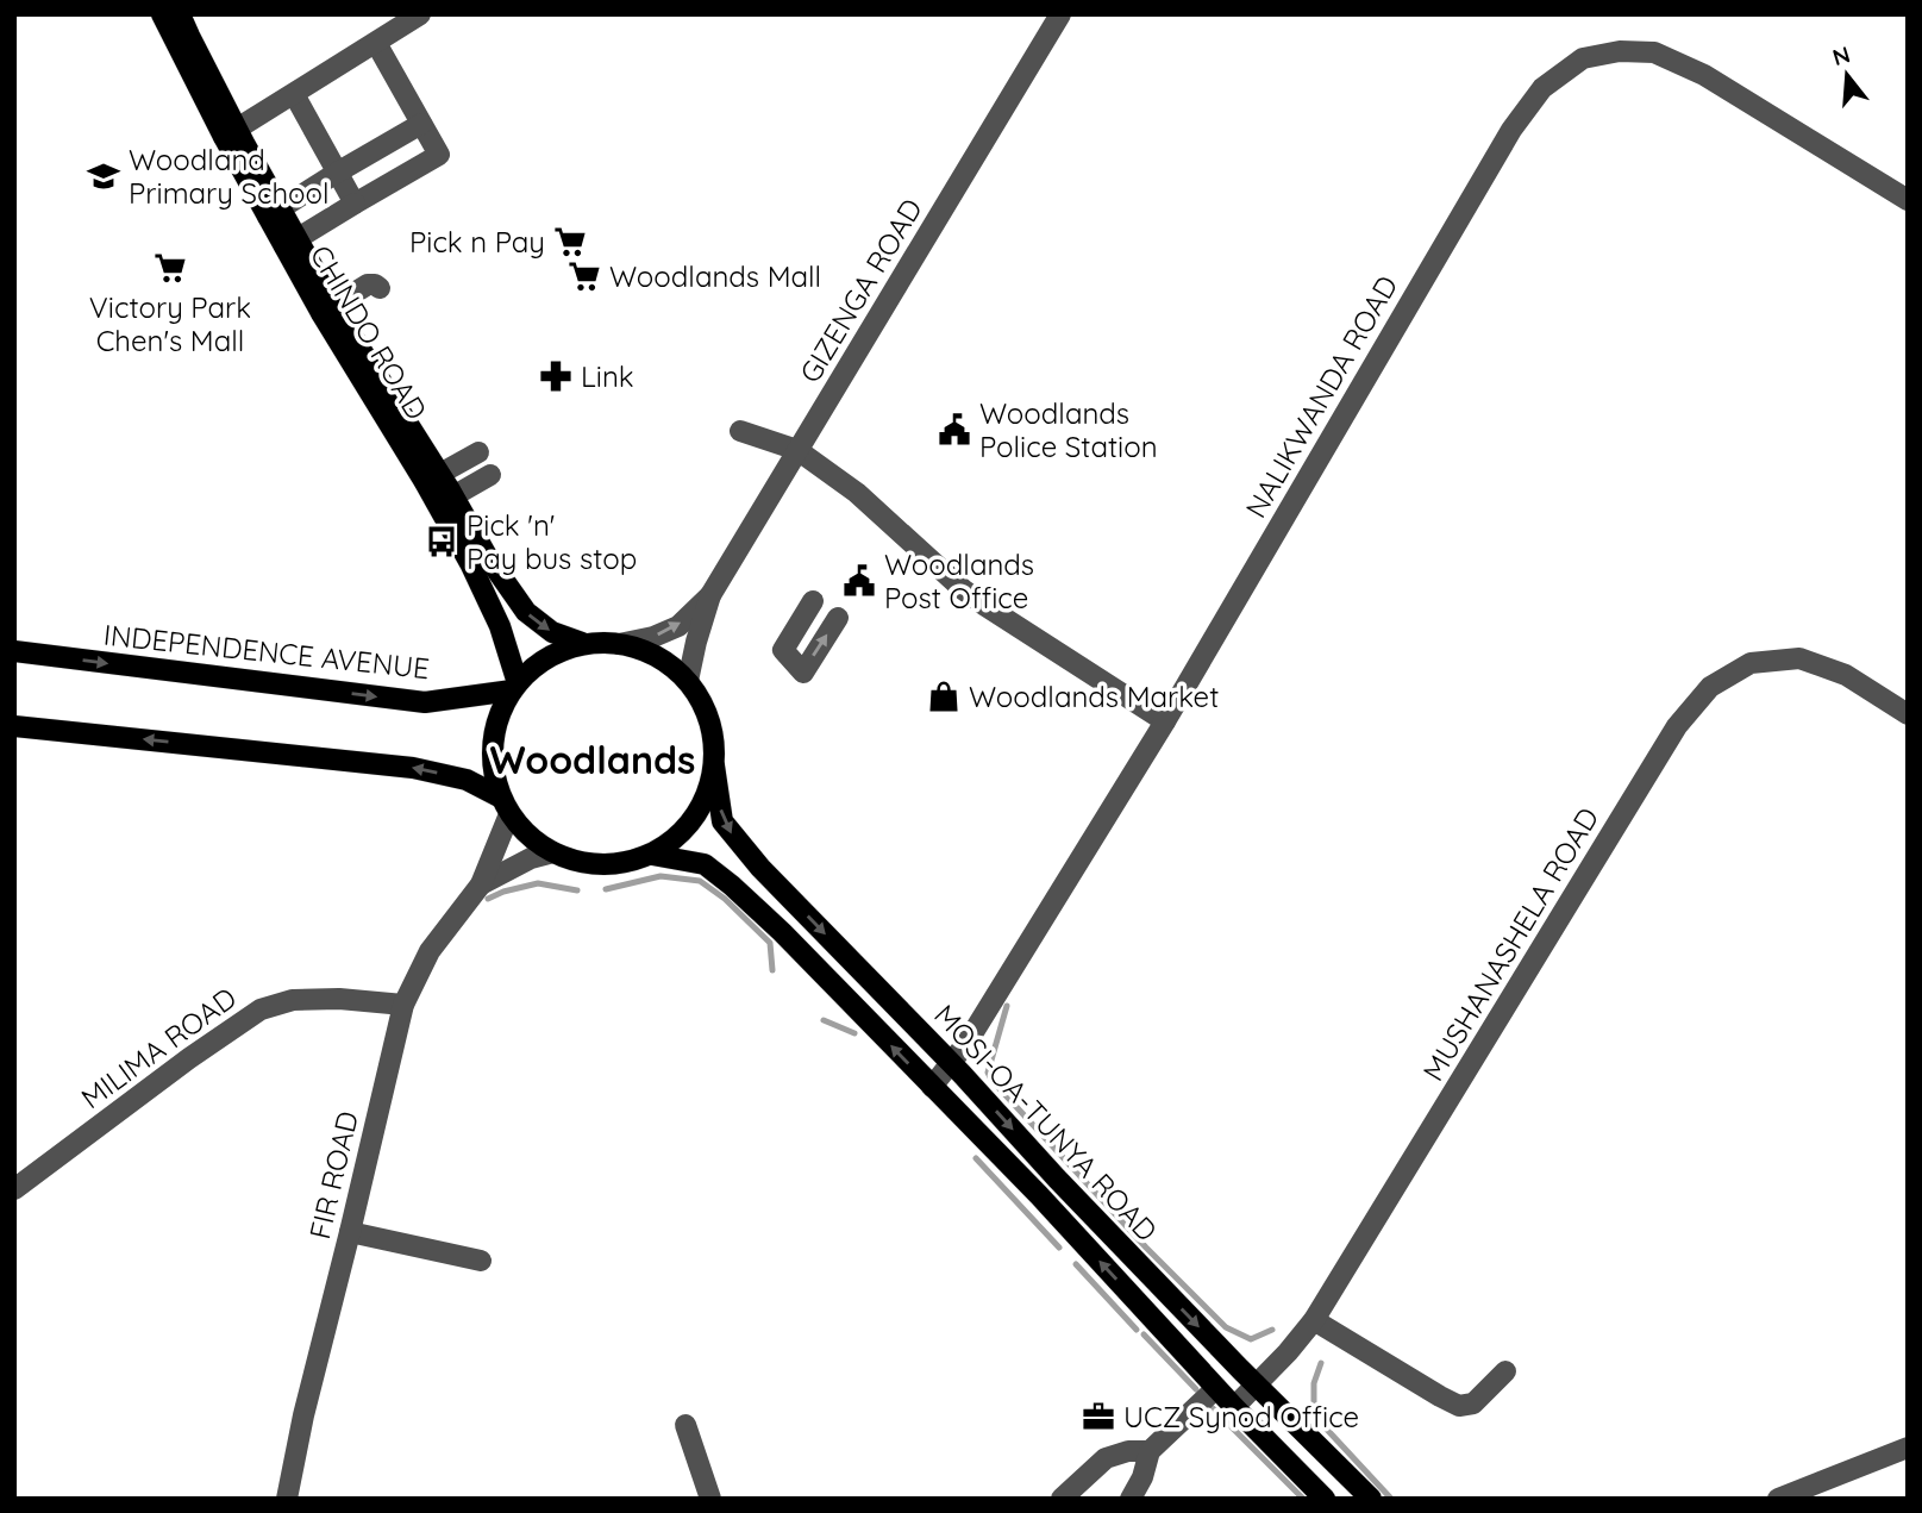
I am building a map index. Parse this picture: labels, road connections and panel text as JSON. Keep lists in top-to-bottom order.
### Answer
{
  "streets": {
    "main road": ["CHINDO ROAD", "INDEPENDENCE AVENUE", "MOSI-OA-TUNYA ROAD"],
    "street": [
      "GIZENGA ROAD",
      "NALIKWANDA ROAD",
      "MUSHANASHELA ROAD",
      "MILIMA ROAD",
      "FIR ROAD"
    ]
  },
  "crossings": [
    ["GIZENGA ROAD", "CHINDO ROAD"],
    ["GIZENGA ROAD", "INDEPENDENCE AVENUE"],
    ["GIZENGA ROAD", "MOSI-OA-TUNYA ROAD"],
    ["GIZENGA ROAD", "FIR ROAD"],
    ["CHINDO ROAD", "INDEPENDENCE AVENUE"],
    ["CHINDO ROAD", "MOSI-OA-TUNYA ROAD"],
    ["CHINDO ROAD", "FIR ROAD"],
    ["NALIKWANDA ROAD", "MOSI-OA-TUNYA ROAD"],
    ["INDEPENDENCE AVENUE", "MOSI-OA-TUNYA ROAD"],
    ["INDEPENDENCE AVENUE", "FIR ROAD"],
    ["MUSHANASHELA ROAD", "MOSI-OA-TUNYA ROAD"],
    ["MILIMA ROAD", "FIR ROAD"],
    ["MOSI-OA-TUNYA ROAD", "FIR ROAD"]
  ],
  "districts": ["Woodlands"],
  "places": {
    "school or university": ["Woodland Primary School"],
    "supermarket": ["Pick n Pay", "Victory Park Chen's Mall", "Woodlands Mall"],
    "pharmacy": ["Link"],
    "public building": ["Woodlands Police Station", "Woodlands Post Office"],
    "bus stop": ["Pick 'n' Pay bus stop"],
    "shop": ["Woodlands Market"],
    "office": ["UCZ Synod Office"]
  },
  "north": "top"
}
